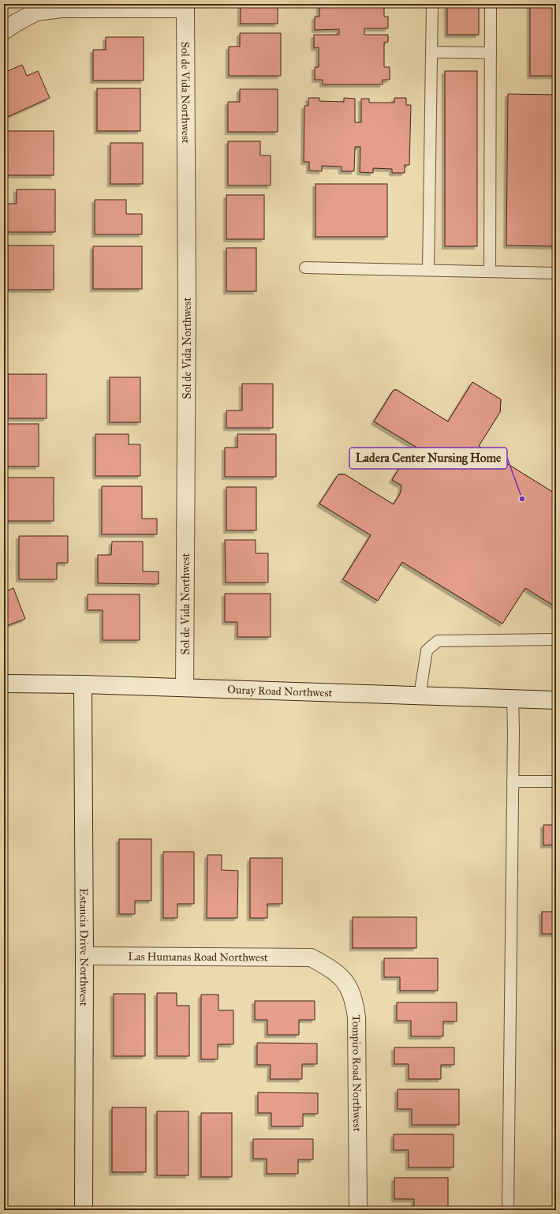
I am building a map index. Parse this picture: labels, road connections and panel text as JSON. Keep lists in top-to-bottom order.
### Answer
{
  "streets": {
    "street": [
      "Sol de Vida Northwest",
      "Ouray Road Northwest",
      "Estancia Drive Northwest",
      "Las Humanas Road Northwest",
      "Tompiro Road Northwest"
    ]
  },
  "crossings": [
    ["Sol de Vida Northwest", "Ouray Road Northwest"],
    ["Ouray Road Northwest", "Estancia Drive Northwest"],
    ["Estancia Drive Northwest", "Las Humanas Road Northwest"],
    ["Las Humanas Road Northwest", "Tompiro Road Northwest"]
  ],
  "places": ["Ladera Center Nursing Home"]
}
